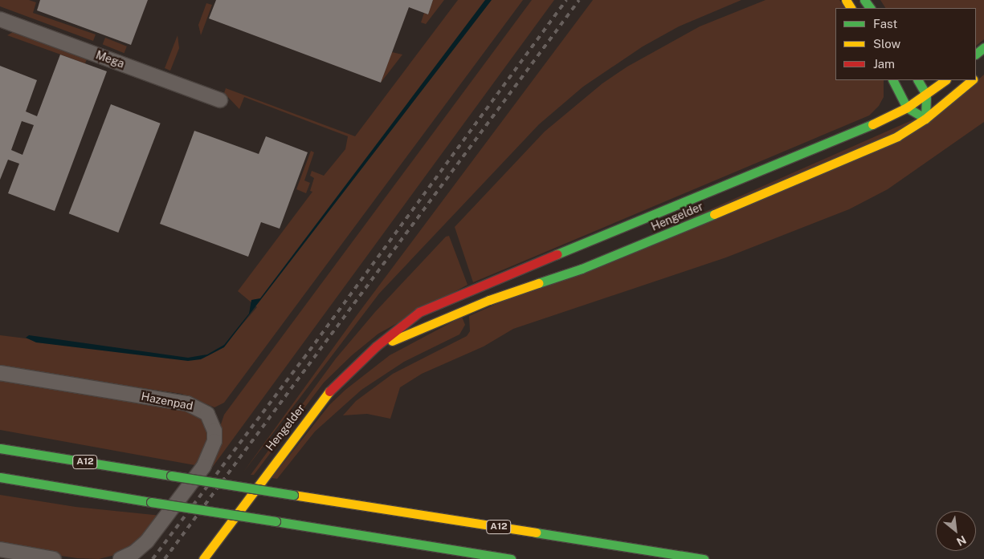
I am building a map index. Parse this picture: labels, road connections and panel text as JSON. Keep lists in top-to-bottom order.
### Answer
{
  "streets": {
    "main road": ["Hengelder", "A12"],
    "street": ["Mega", "Hazenpad"]
  },
  "legend": ["Fast", "Slow", "Jam"],
  "north": "bottom right"
}
